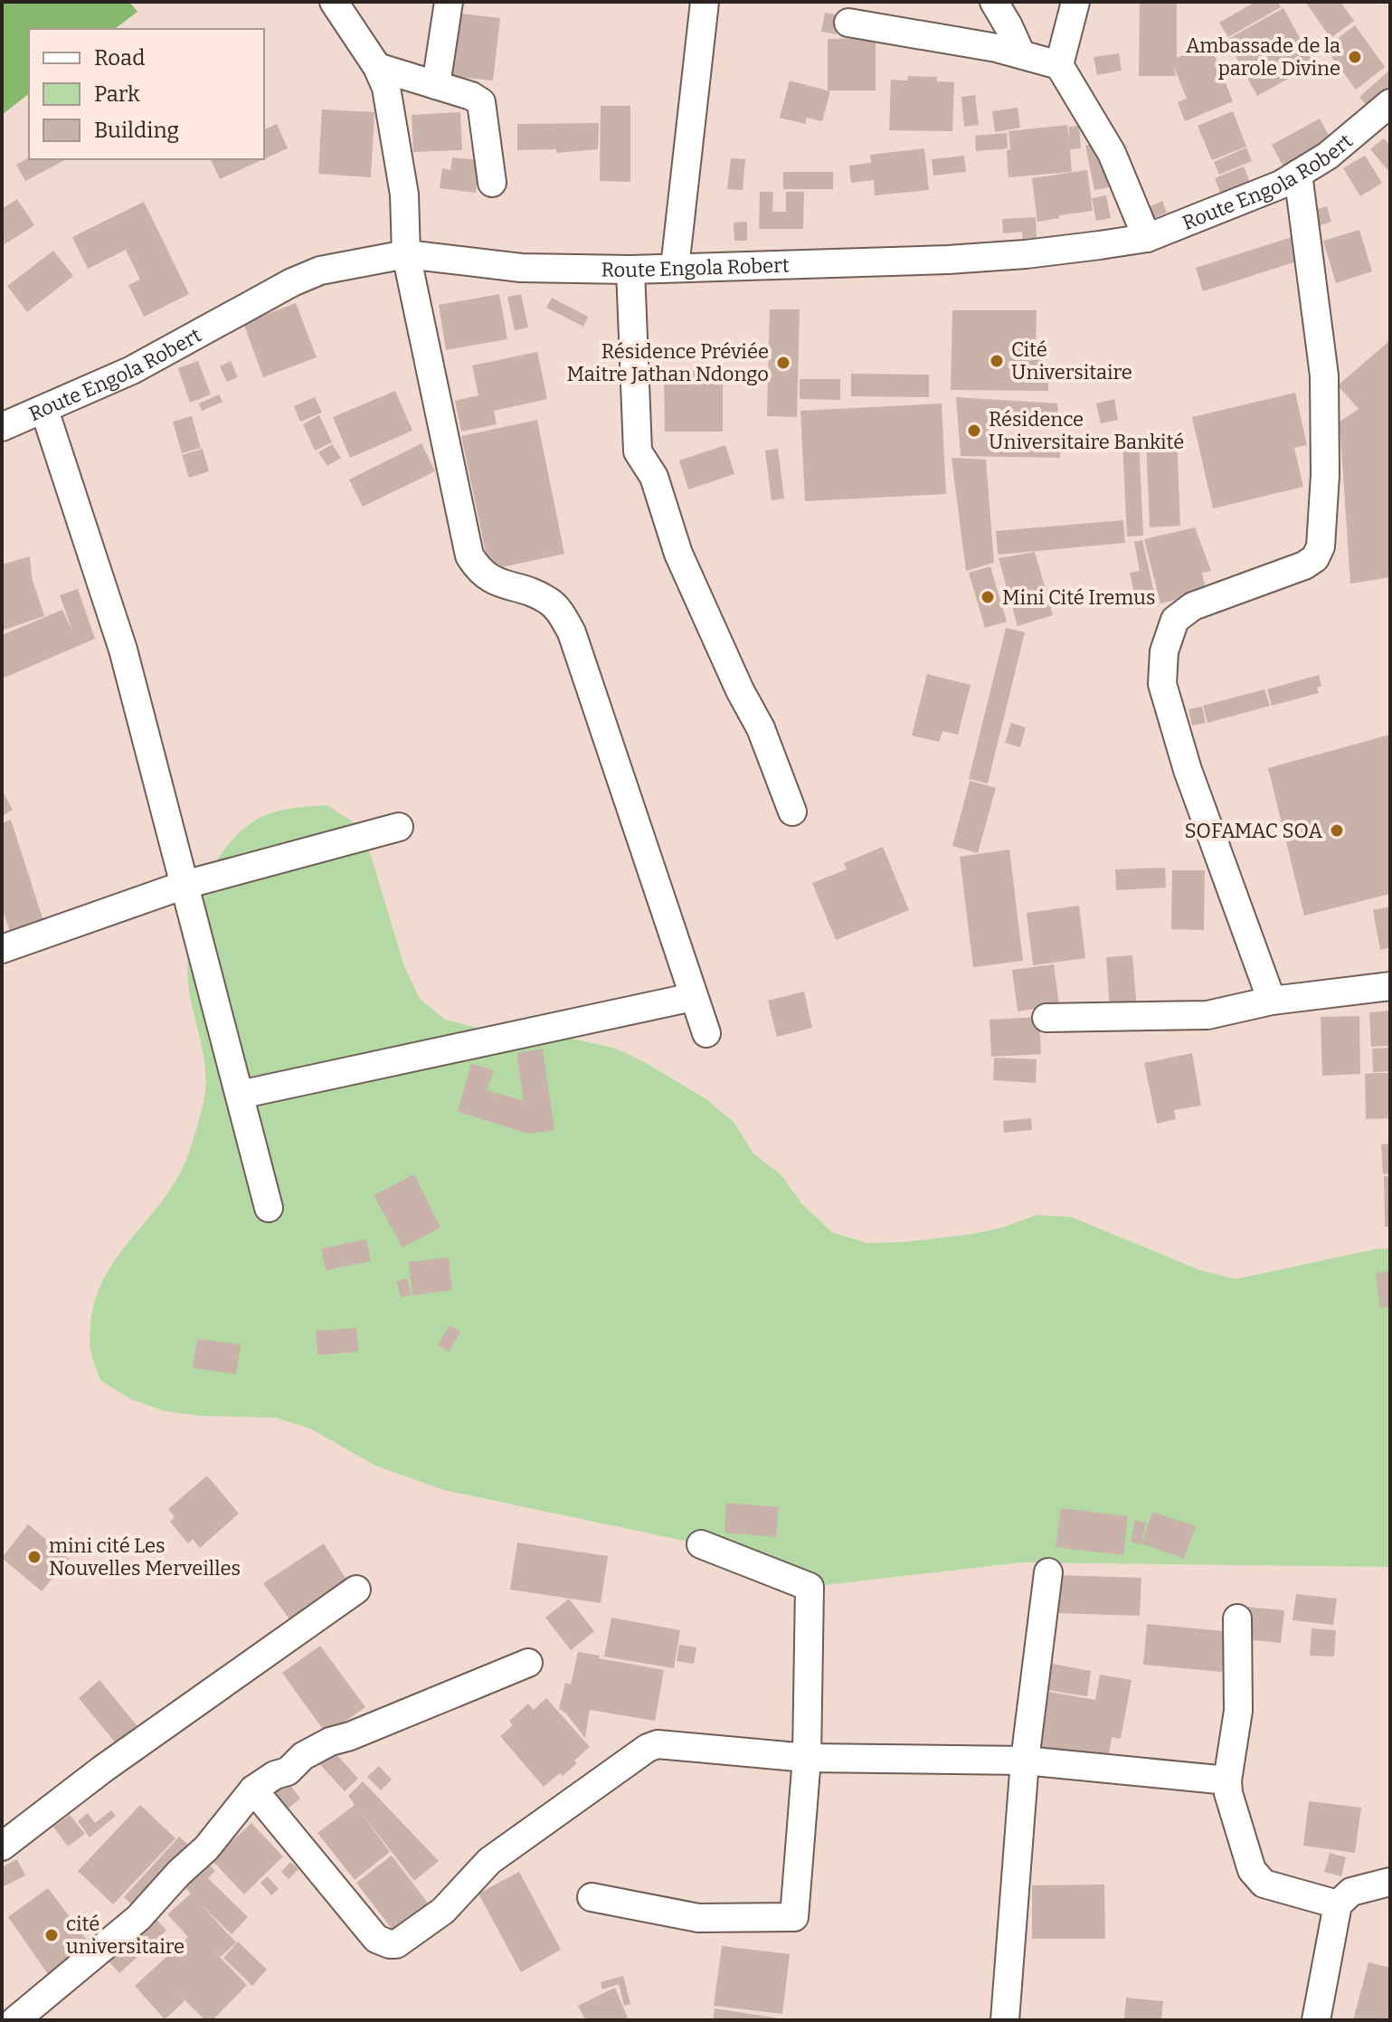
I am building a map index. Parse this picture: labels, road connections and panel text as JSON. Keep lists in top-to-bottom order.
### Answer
{
  "streets": {
    "street": ["Route Engola Robert"]
  },
  "places": [
    "Ambassade de la parole Divine",
    "Cité Universitaire",
    "Résidence Préviée Maitre Jathan Ndongo",
    "Résidence Universitaire Bankité",
    "Mini Cité Iremus",
    "SOFAMAC SOA",
    "mini cité Les Nouvelles Merveilles",
    "cité universitaire"
  ],
  "legend": ["Road", "Park", "Building"]
}
